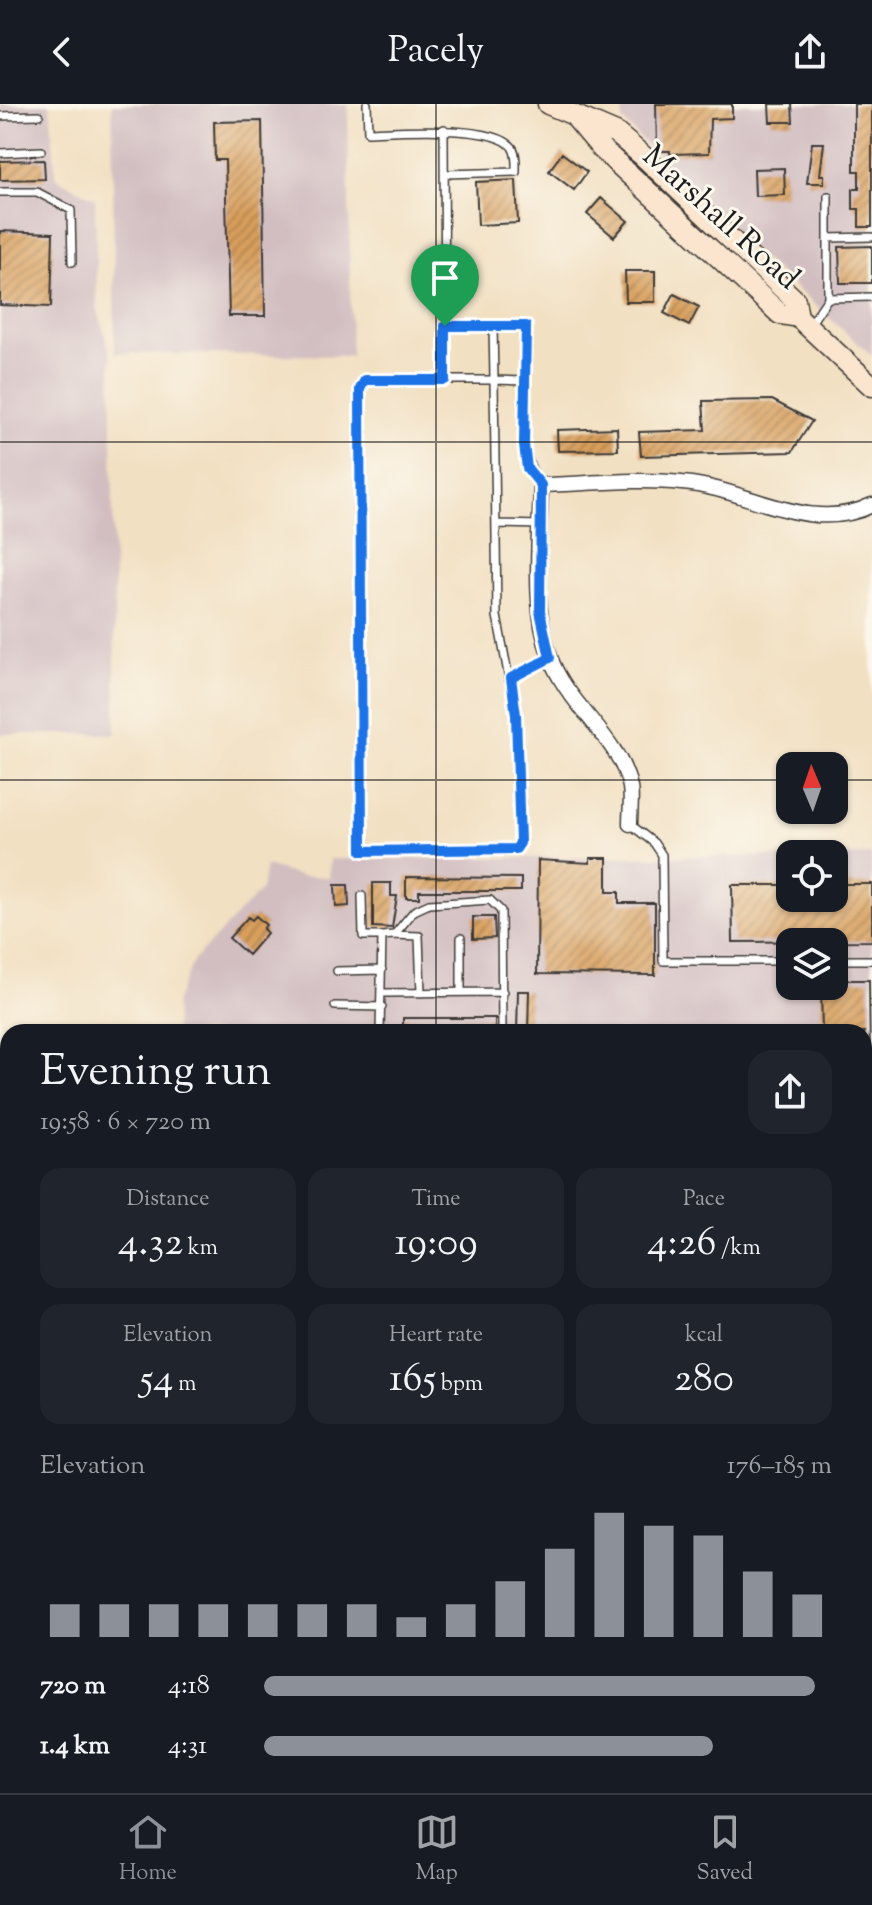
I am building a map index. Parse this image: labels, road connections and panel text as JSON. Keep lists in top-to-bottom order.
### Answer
{
  "streets": {
    "main road": ["Marshall Road"]
  },
  "north": "top",
  "page": {
    "header": "Pacely",
    "heading": ["Evening run", "19:58 · 6 × 720 m"],
    "stats": [
      ["Distance", "4.32 km"],
      ["Time", "19:09"],
      ["Pace", "4:26 /km"],
      ["Elevation", "54 m"],
      ["Heart rate", "165 bpm"],
      ["kcal", "280"]
    ],
    "chart": ["Elevation", "176–185 m"],
    "list": [
      {
        "name": "720 m",
        "note": "4:18"
      },
      {
        "name": "1.4 km",
        "note": "4:31"
      }
    ],
    "tabs": ["Home", "Map", "Saved"]
  }
}
